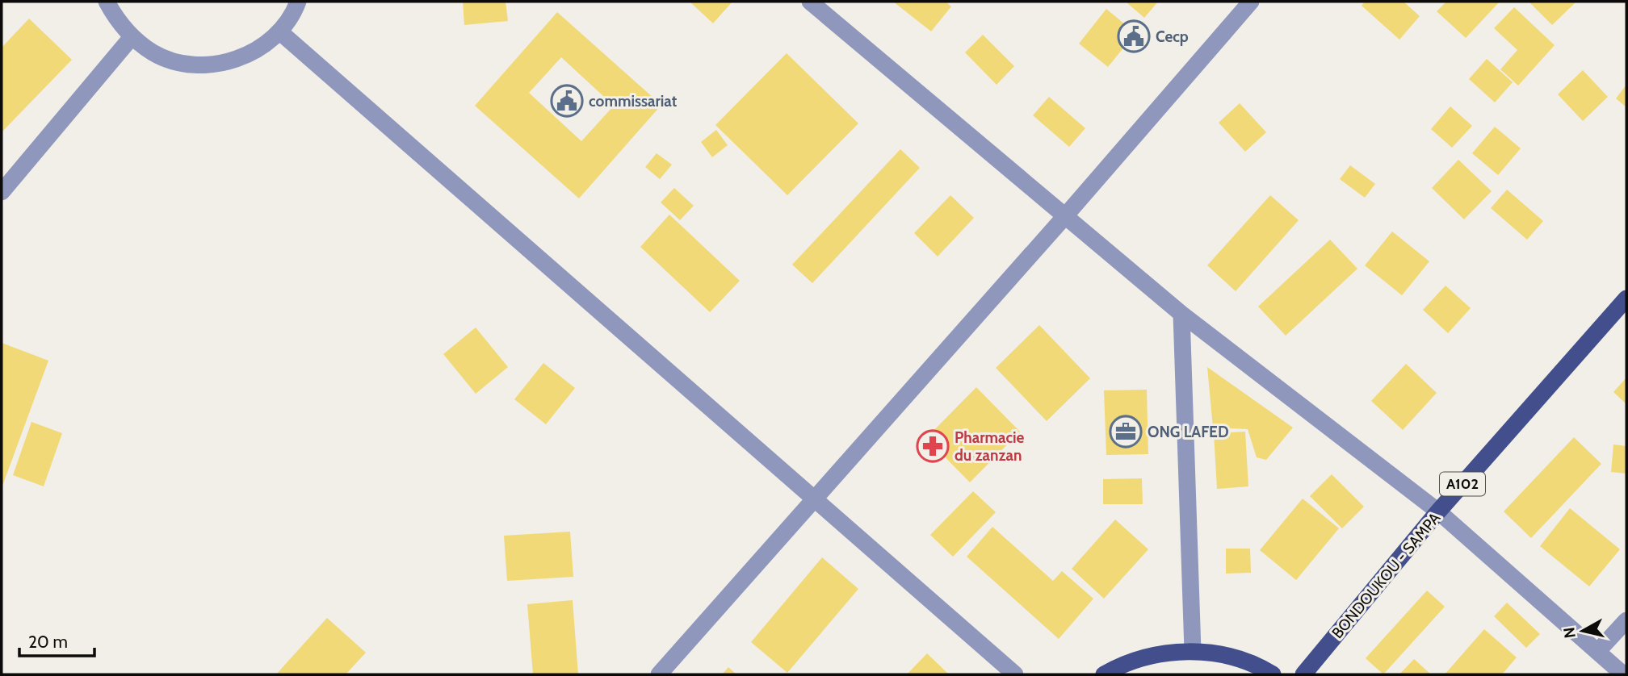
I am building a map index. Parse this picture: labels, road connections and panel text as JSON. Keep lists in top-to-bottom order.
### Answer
{
  "streets": {
    "main road": ["A102", "BONDOUKOU - SAMPA"]
  },
  "places": {
    "public building": ["Cecp", "commissariat"],
    "office": ["ONG LAFED"],
    "pharmacy": ["Pharmacie du zanzan"]
  },
  "scale_bar": "20 m",
  "north": "left"
}
